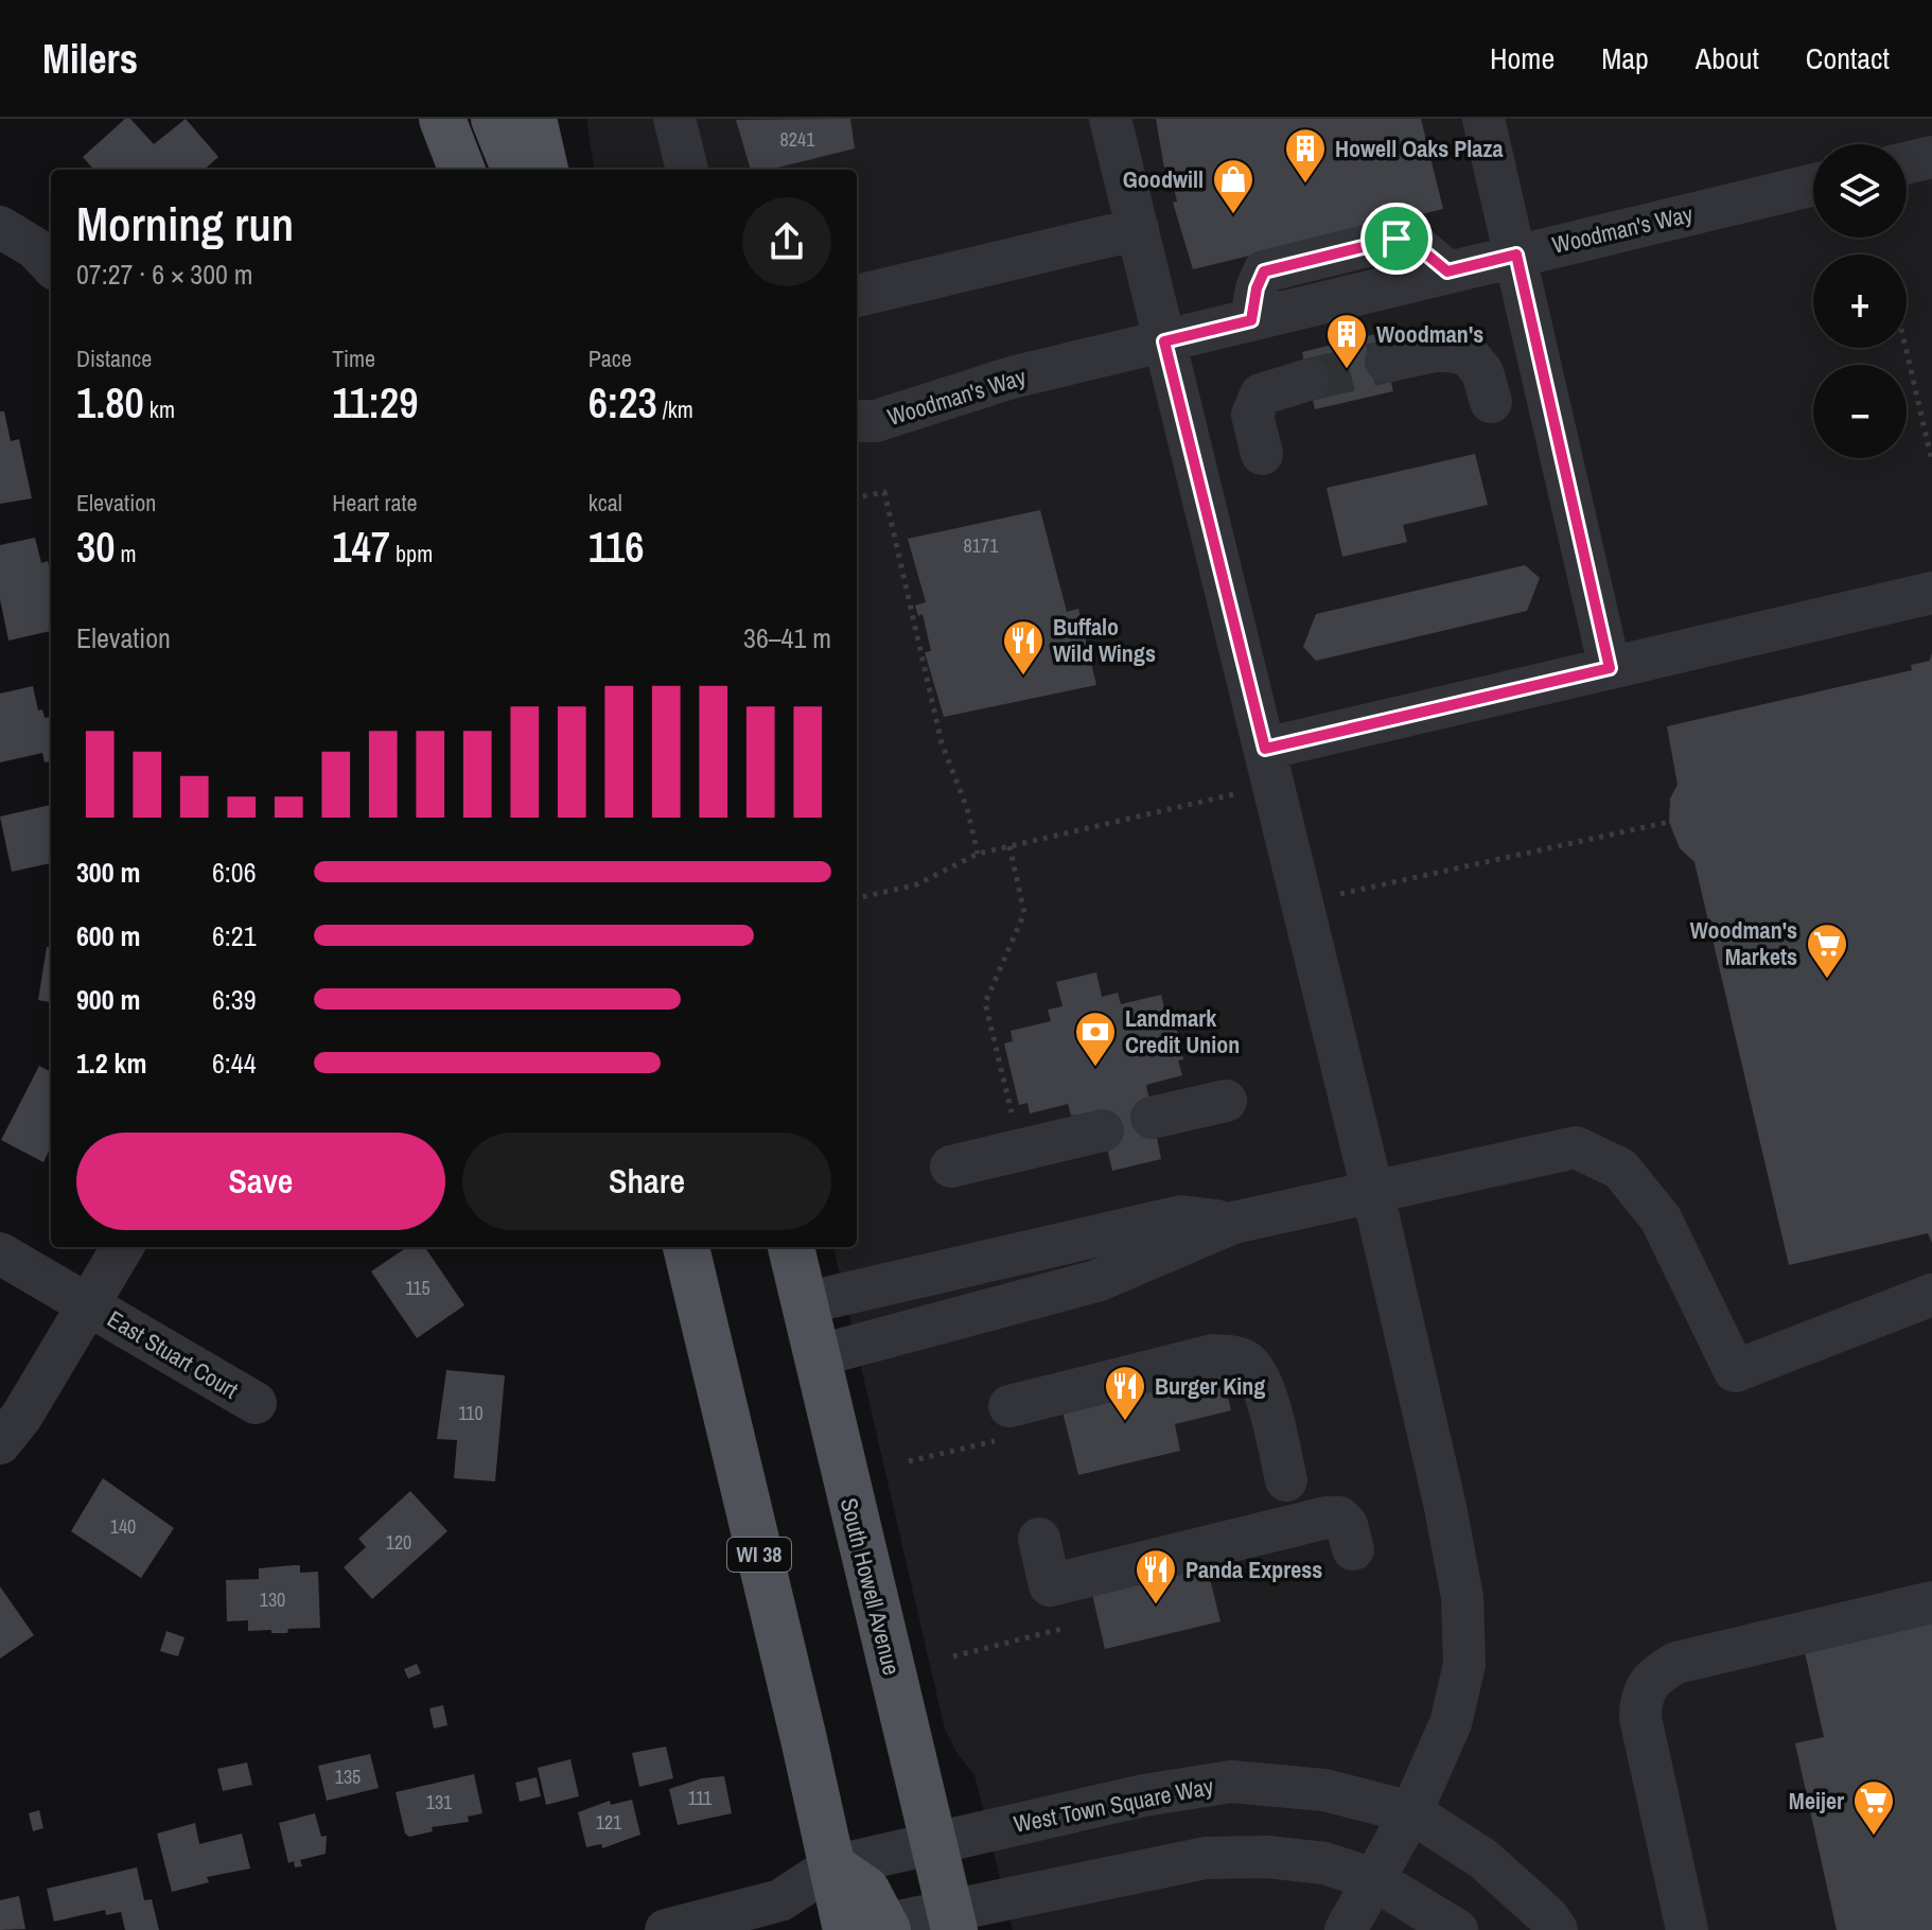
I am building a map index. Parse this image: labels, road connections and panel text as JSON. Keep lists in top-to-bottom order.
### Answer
{
  "streets": {
    "main road": ["WI 38", "South Howell Avenue"],
    "street": ["Woodman's Way", "East Stuart Court", "West Town Square Way"]
  },
  "crossings": [
    ["WI 38", "West Town Square Way"],
    ["South Howell Avenue", "West Town Square Way"]
  ],
  "places": {
    "building": ["Howell Oaks Plaza", "Woodman's"],
    "shop": ["Goodwill"],
    "restaurant": ["Buffalo Wild Wings", "Burger King", "Panda Express"],
    "supermarket": ["Woodman's Markets", "Meijer"],
    "bank": ["Landmark Credit Union"]
  },
  "house_numbers": [
    "8241",
    "8171",
    "115",
    "110",
    "140",
    "120",
    "130",
    "135",
    "111",
    "131",
    "121"
  ],
  "page": {
    "header": "Milers",
    "nav": [
      "Home",
      "Map",
      "About",
      "Contact"
    ],
    "map_buttons": ["+", "−"],
    "heading": ["Morning run", "07:27 · 6 × 300 m"],
    "stats": [
      ["Distance", "1.80 km"],
      ["Time", "11:29"],
      ["Pace", "6:23 /km"],
      ["Elevation", "30 m"],
      ["Heart rate", "147 bpm"],
      ["kcal", "116"]
    ],
    "chart": ["Elevation", "36–41 m"],
    "list": [
      {
        "name": "300 m",
        "note": "6:06"
      },
      {
        "name": "600 m",
        "note": "6:21"
      },
      {
        "name": "900 m",
        "note": "6:39"
      },
      {
        "name": "1.2 km",
        "note": "6:44"
      }
    ],
    "buttons": ["Save", "Share"]
  }
}
